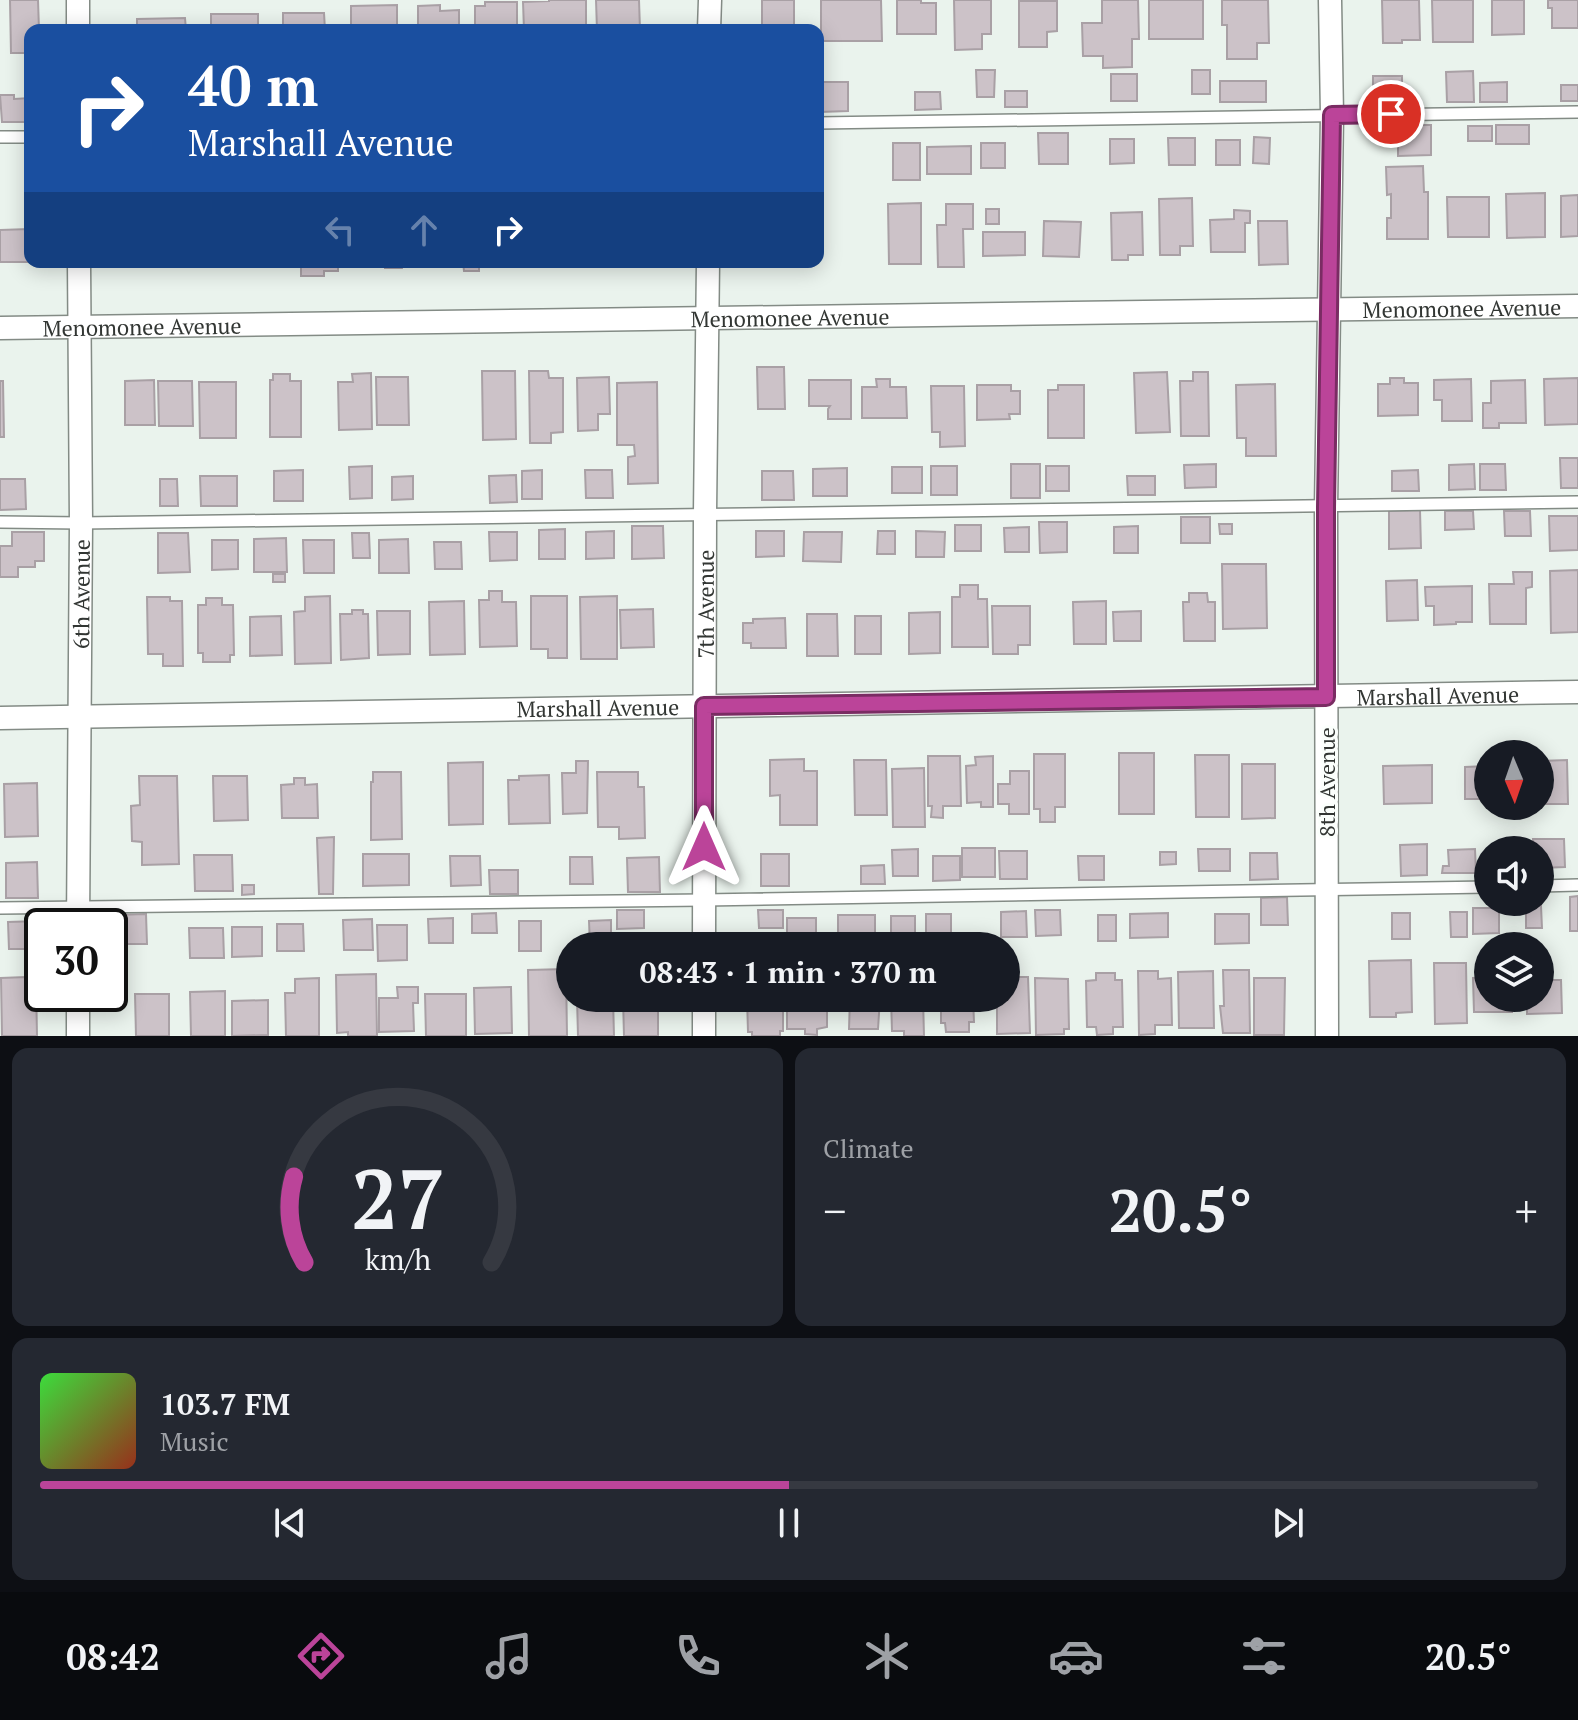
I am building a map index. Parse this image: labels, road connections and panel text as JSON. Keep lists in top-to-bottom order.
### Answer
{
  "streets": {
    "street": [
      "Menomonee Avenue",
      "6th Avenue",
      "7th Avenue",
      "Marshall Avenue",
      "8th Avenue"
    ]
  },
  "crossings": [
    ["Menomonee Avenue", "6th Avenue"],
    ["Menomonee Avenue", "7th Avenue"],
    ["Menomonee Avenue", "8th Avenue"],
    ["6th Avenue", "Marshall Avenue"],
    ["7th Avenue", "Marshall Avenue"],
    ["Marshall Avenue", "8th Avenue"]
  ],
  "north": "bottom",
  "page": {
    "turn": ["40 m", "Marshall Avenue"],
    "limit": "30",
    "trip": "08:43 · 1 min · 370 m",
    "tile": "Climate",
    "heat": ["−", "20.5°", "+"],
    "song": ["103.7 FM", "Music"],
    "tabs": ["08:42", "20.5°"],
    "gauge": ["27", "km/h"]
  }
}
